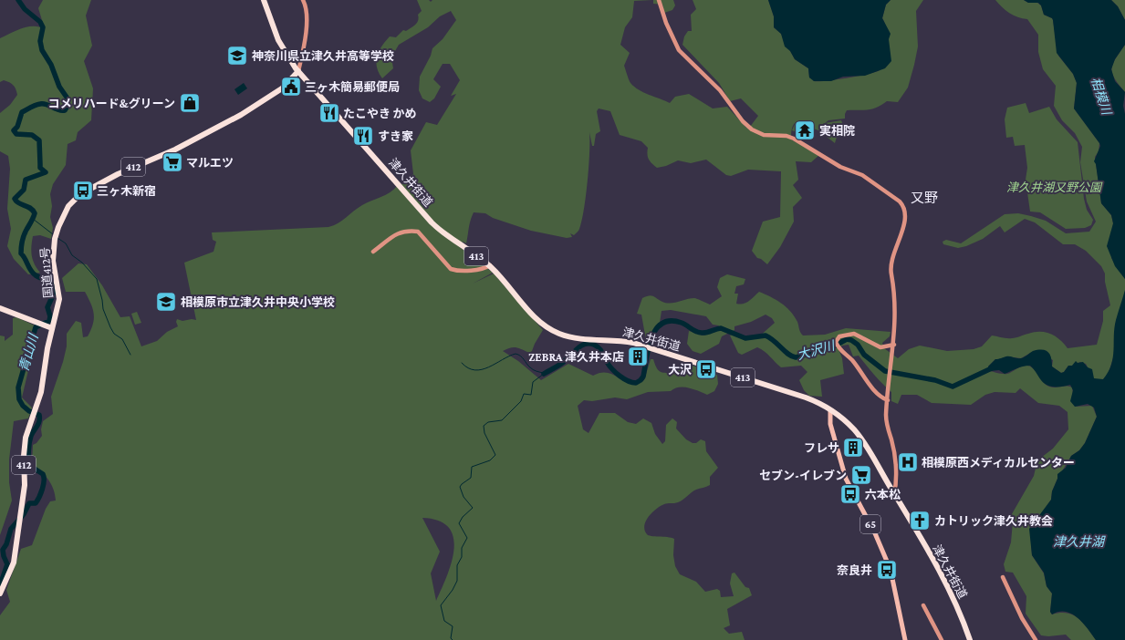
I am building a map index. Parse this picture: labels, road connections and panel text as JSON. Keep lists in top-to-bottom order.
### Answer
{
  "streets": {
    "highway": [
      "412",
      "津久井街道",
      "413",
      "国道412号"
    ],
    "main road": ["65"]
  },
  "crossings": [
    ["津久井街道", "国道412号"],
    ["津久井街道", "65"]
  ],
  "districts": ["又野"],
  "water": [
    "相模川",
    "大沢川",
    "青山川",
    "津久井湖"
  ],
  "parks": ["津久井湖又野公園"],
  "places": {
    "school or university": ["神奈川県立津久井高等学校", "相模原市立津久井中央小学校"],
    "public building": ["三ヶ木簡易郵便局"],
    "shop": ["コメリハード&グリーン"],
    "restaurant": ["たこやき かめ", "すき家"],
    "temple": ["実相院"],
    "supermarket": ["マルエツ", "セブン-イレブン"],
    "bus stop": [
      "三ヶ木新宿",
      "大沢",
      "六本松",
      "奈良井"
    ],
    "building": ["ZEBRA 津久井本店", "フレサ"],
    "hospital": ["相模原西メディカルセンター"],
    "church": ["カトリック津久井教会"]
  }
}
